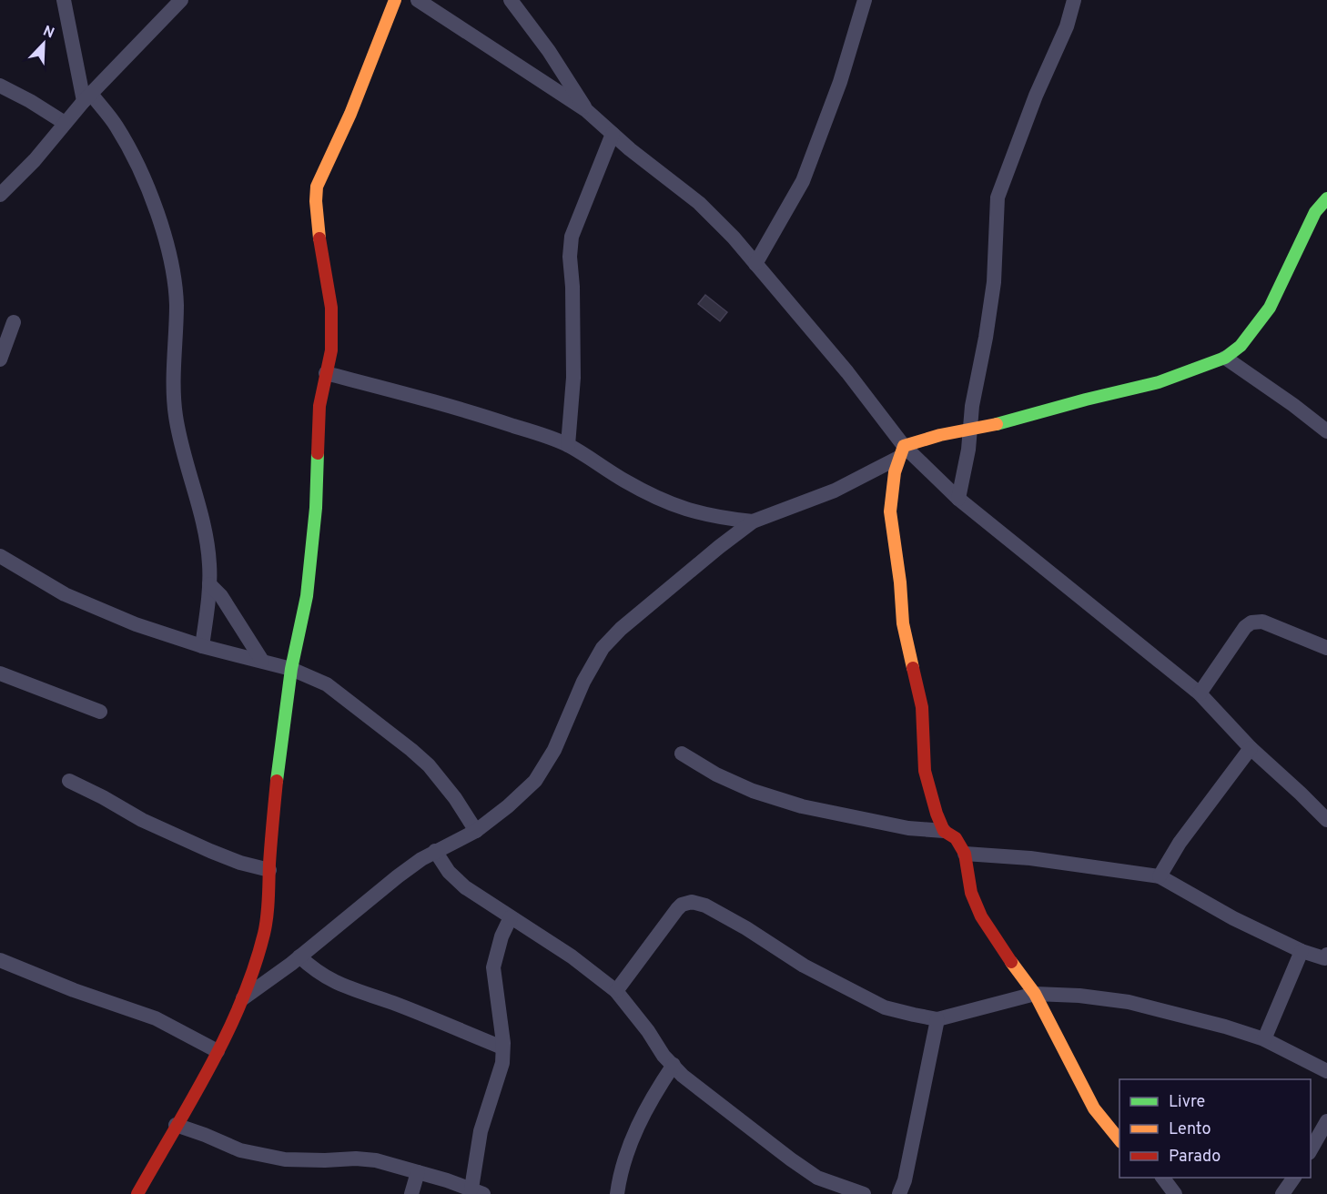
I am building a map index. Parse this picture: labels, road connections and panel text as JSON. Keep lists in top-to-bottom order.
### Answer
{
  "legend": ["Livre", "Lento", "Parado"],
  "north": "top right"
}
